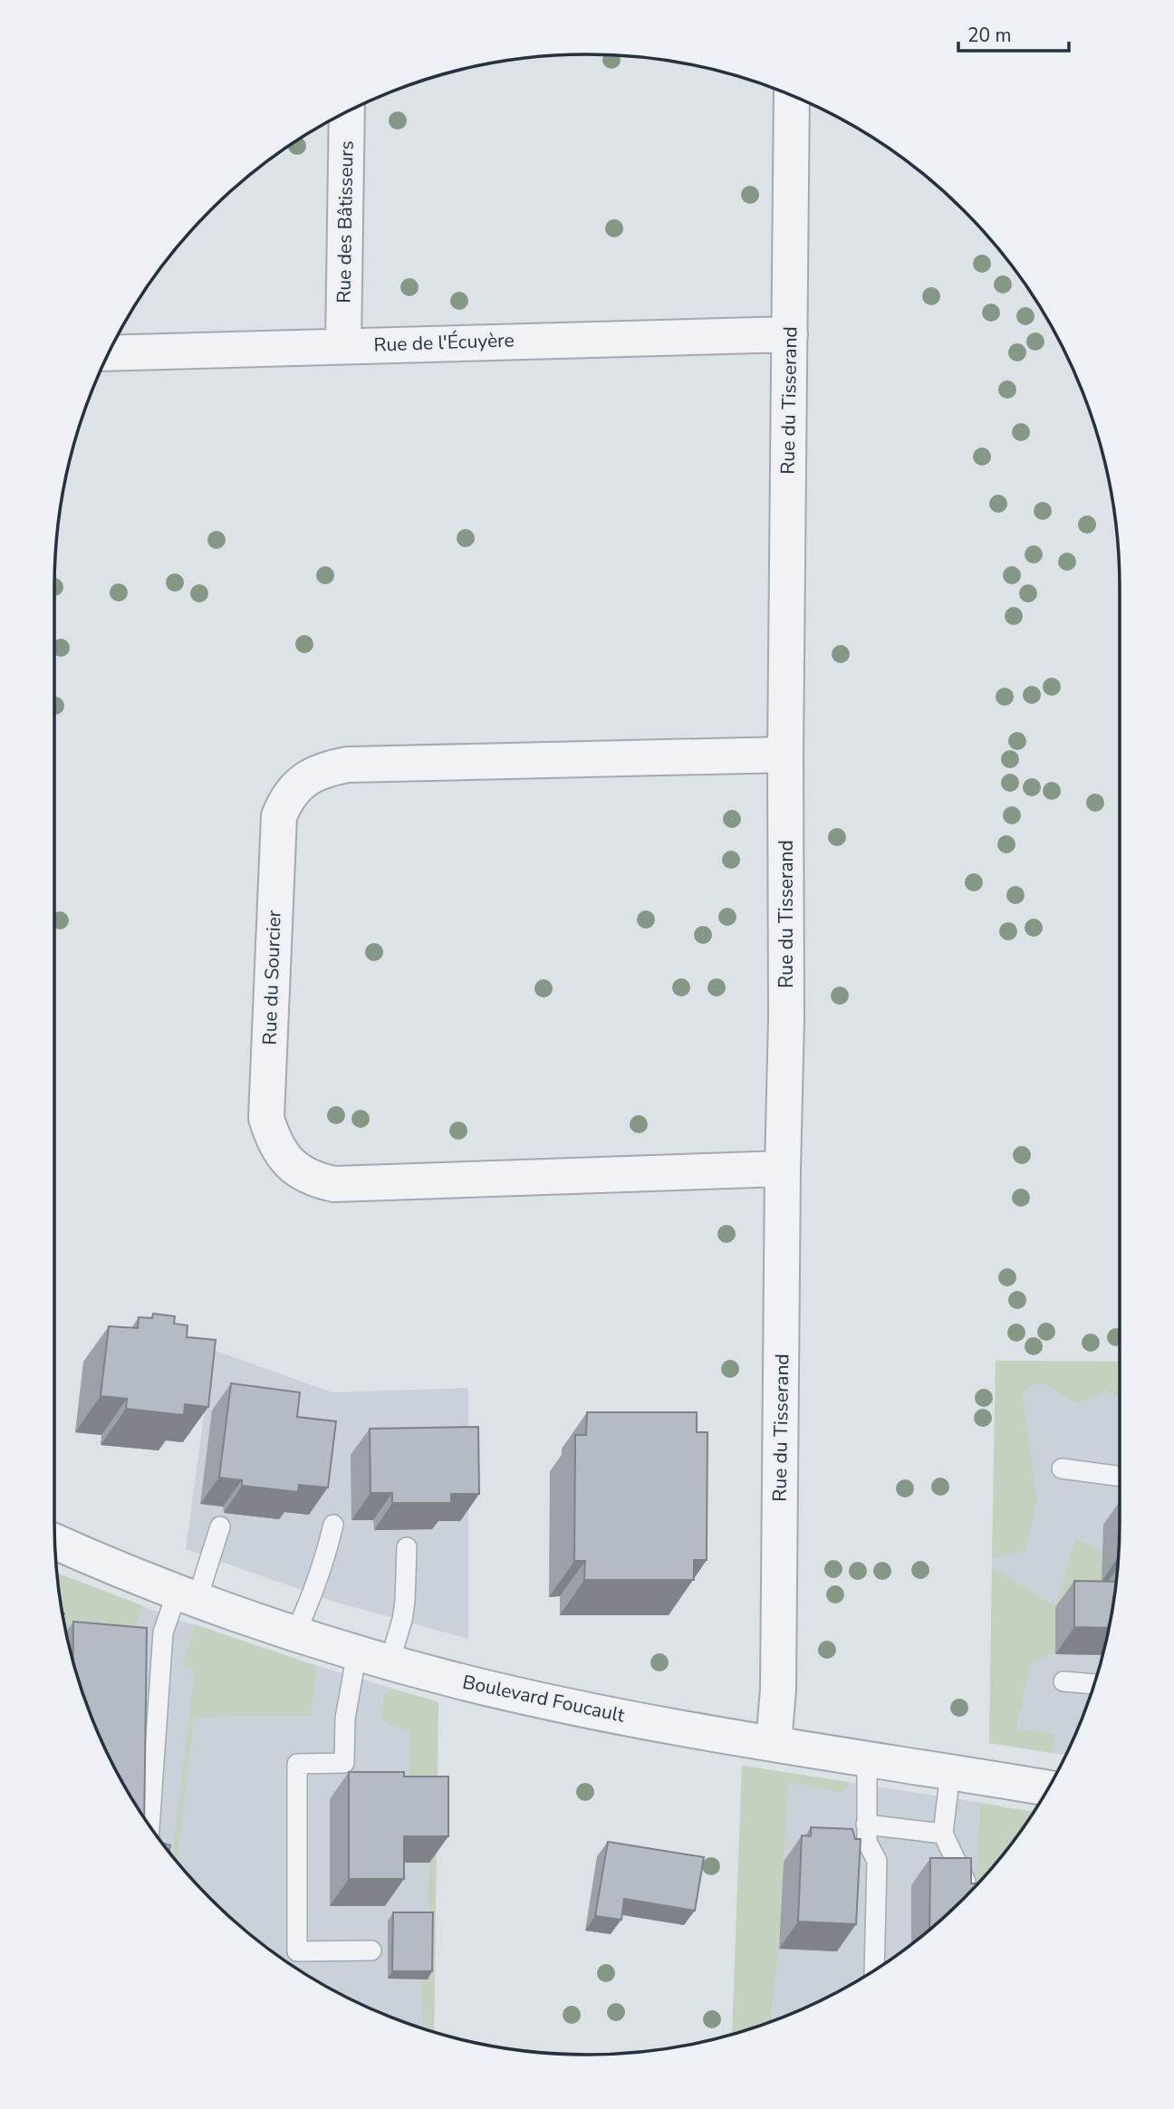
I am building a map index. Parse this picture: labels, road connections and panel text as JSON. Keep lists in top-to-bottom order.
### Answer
{
  "streets": {
    "street": [
      "Rue des Bâtisseurs",
      "Rue de l'Écuyère",
      "Rue du Tisserand",
      "Rue du Sourcier",
      "Boulevard Foucault"
    ]
  },
  "crossings": [
    ["Rue des Bâtisseurs", "Rue de l'Écuyère"],
    ["Rue de l'Écuyère", "Rue du Tisserand"],
    ["Rue du Tisserand", "Rue du Sourcier"],
    ["Rue du Tisserand", "Boulevard Foucault"]
  ],
  "scale_bar": "20 m"
}
